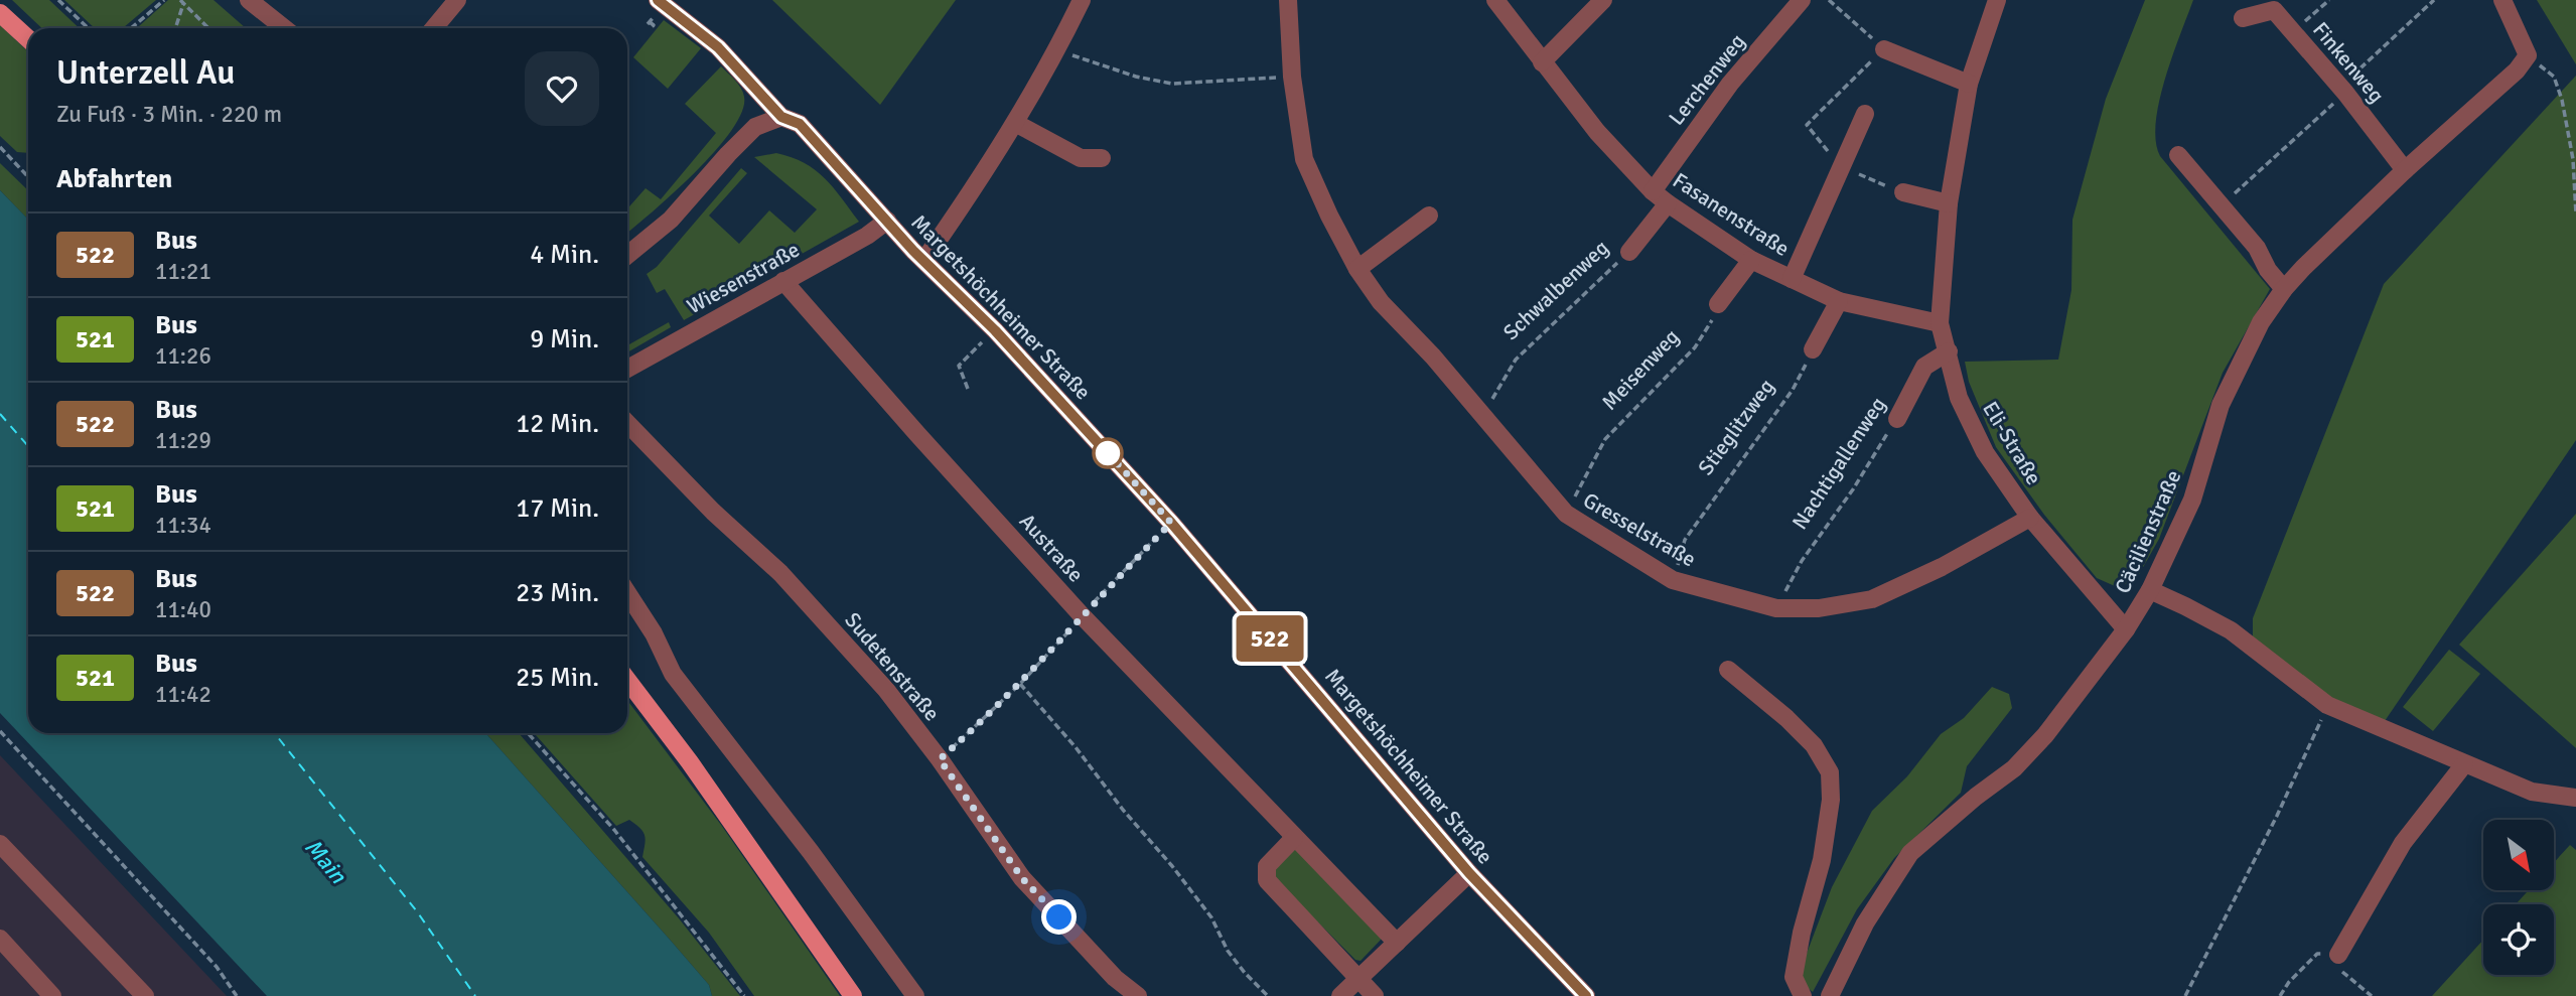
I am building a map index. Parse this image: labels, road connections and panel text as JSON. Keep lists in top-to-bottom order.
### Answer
{
  "streets": {
    "street": [
      "Finkenweg",
      "Lerchenweg",
      "Fasanenstraße",
      "Wiesenstraße",
      "Schwalbenweg",
      "Margetshöchheimer Straße",
      "Eli-Straße",
      "Nachtigallenweg",
      "Gresselstraße",
      "Cäcilienstraße",
      "Austraße",
      "Sudetenstraße"
    ],
    "path": ["Meisenweg", "Stieglitzweg"]
  },
  "crossings": [
    ["Finkenweg", "Cäcilienstraße"],
    ["Lerchenweg", "Fasanenstraße"],
    ["Fasanenstraße", "Schwalbenweg"],
    ["Fasanenstraße", "Eli-Straße"],
    ["Wiesenstraße", "Margetshöchheimer Straße"],
    ["Wiesenstraße", "Austraße"],
    ["Schwalbenweg", "Gresselstraße"],
    ["Meisenweg", "Gresselstraße"],
    ["Stieglitzweg", "Gresselstraße"],
    ["Eli-Straße", "Nachtigallenweg"],
    ["Eli-Straße", "Gresselstraße"],
    ["Eli-Straße", "Cäcilienstraße"],
    ["Nachtigallenweg", "Gresselstraße"]
  ],
  "water": ["Main"],
  "lines": ["bus line 522"],
  "north": "bottom right",
  "page": {
    "on_map": "522",
    "heading": [
      ["Unterzell Au", "Zu Fuß · 3 Min. · 220 m"],
      "Abfahrten"
    ],
    "list": [
      {
        "mark": "522",
        "name": "Bus",
        "note": "11:21",
        "value": "4 Min."
      },
      {
        "mark": "521",
        "name": "Bus",
        "note": "11:26",
        "value": "9 Min."
      },
      {
        "mark": "522",
        "name": "Bus",
        "note": "11:29",
        "value": "12 Min."
      },
      {
        "mark": "521",
        "name": "Bus",
        "note": "11:34",
        "value": "17 Min."
      },
      {
        "mark": "522",
        "name": "Bus",
        "note": "11:40",
        "value": "23 Min."
      },
      {
        "mark": "521",
        "name": "Bus",
        "note": "11:42",
        "value": "25 Min."
      }
    ]
  }
}
